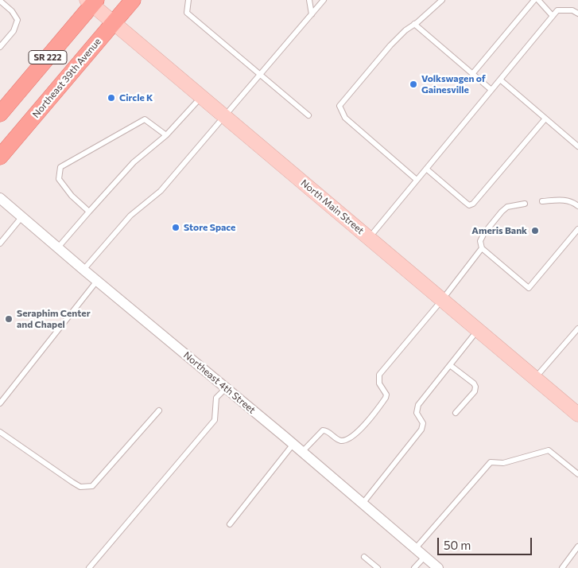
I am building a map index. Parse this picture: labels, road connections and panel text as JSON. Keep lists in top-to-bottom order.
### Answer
{
  "streets": {
    "main road": ["SR 222", "Northeast 39th Avenue", "North Main Street"],
    "street": ["Northeast 4th Street"]
  },
  "crossings": [
    ["SR 222", "North Main Street"],
    ["Northeast 39th Avenue", "North Main Street"]
  ],
  "places": [
    "Volkswagen of Gainesville",
    "Circle K",
    "Store Space",
    "Ameris Bank",
    "Seraphim Center and Chapel"
  ],
  "scale_bar": "50 m"
}
